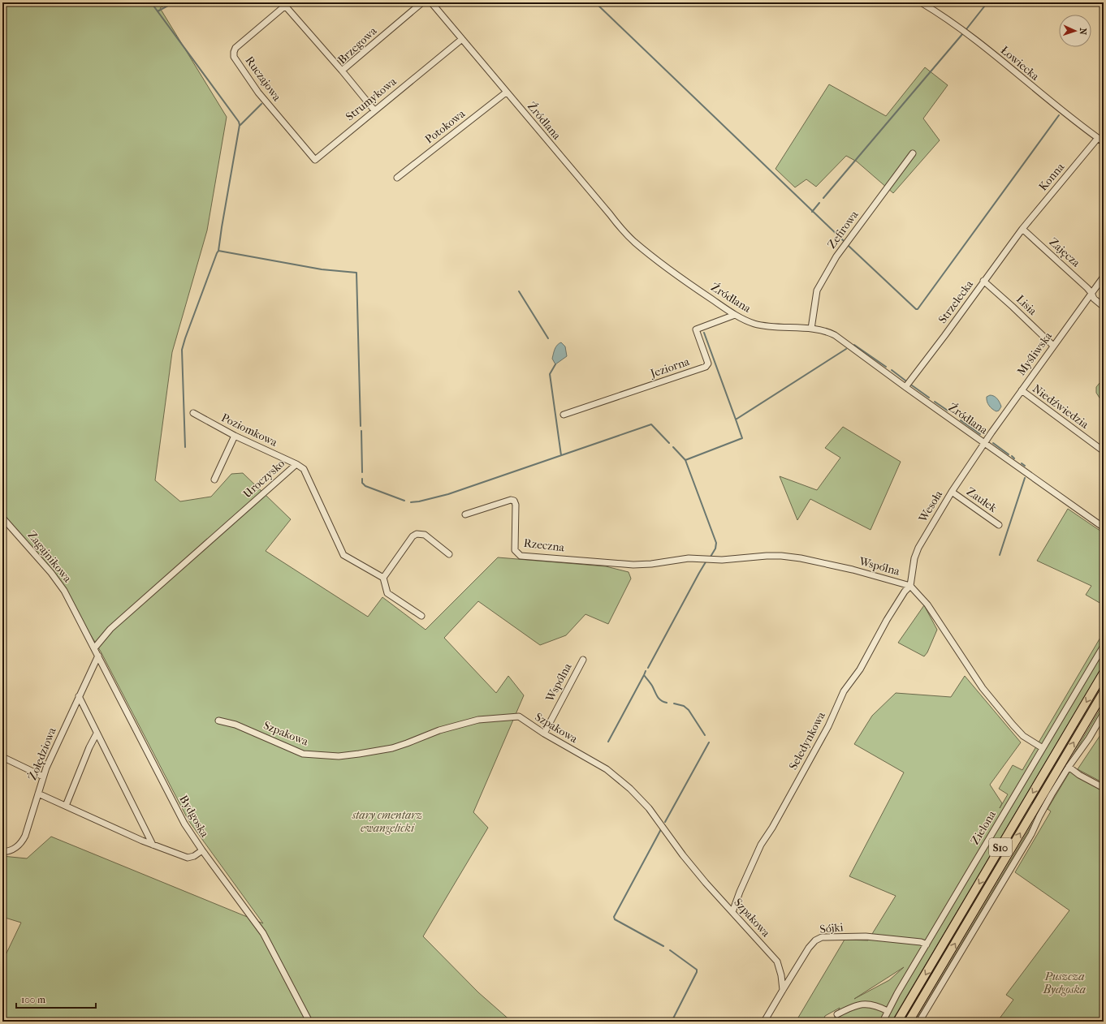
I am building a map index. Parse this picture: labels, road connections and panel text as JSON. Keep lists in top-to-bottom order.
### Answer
{
  "streets": {
    "highway": ["S10"],
    "street": [
      "Brzegowa",
      "Łowiecka",
      "Ruczajowa",
      "Strumykowa",
      "Źródlana",
      "Potokowa",
      "Konna",
      "Zefirowa",
      "Zajęcza",
      "Strzelecka",
      "Lisia",
      "Myśliwska",
      "Jeziorna",
      "Niedźwiedzia",
      "Poziomkowa",
      "Uroczysko",
      "Zaułek",
      "Wesoła",
      "Rzeczna",
      "Zagajnikowa",
      "Wspólna",
      "Szpakowa",
      "Seledynkowa",
      "Żołędziowa",
      "Bydgoska",
      "Zielona",
      "Sójki"
    ]
  },
  "crossings": [
    ["Brzegowa", "Strumykowa"],
    ["Łowiecka", "Konna"],
    ["Ruczajowa", "Strumykowa"],
    ["Strumykowa", "Źródlana"],
    ["Źródlana", "Potokowa"],
    ["Źródlana", "Zefirowa"],
    ["Źródlana", "Strzelecka"],
    ["Źródlana", "Myśliwska"],
    ["Źródlana", "Jeziorna"],
    ["Źródlana", "Wesoła"],
    ["Konna", "Zajęcza"],
    ["Konna", "Strzelecka"],
    ["Zajęcza", "Strzelecka"],
    ["Zajęcza", "Myśliwska"],
    ["Strzelecka", "Lisia"],
    ["Lisia", "Myśliwska"],
    ["Myśliwska", "Niedźwiedzia"],
    ["Myśliwska", "Wesoła"],
    ["Poziomkowa", "Uroczysko"],
    ["Uroczysko", "Bydgoska"],
    ["Zaułek", "Wesoła"],
    ["Wesoła", "Wspólna"],
    ["Wesoła", "Seledynkowa"],
    ["Rzeczna", "Wspólna"],
    ["Zagajnikowa", "Bydgoska"],
    ["Wspólna", "Szpakowa"],
    ["Wspólna", "Seledynkowa"],
    ["Wspólna", "Zielona"],
    ["Szpakowa", "Seledynkowa"],
    ["Szpakowa", "Sójki"],
    ["Żołędziowa", "Bydgoska"],
    ["Zielona", "Sójki"]
  ],
  "parks": ["stary cmentarz ewangelicki", "Puszcza Bydgoska"],
  "scale_bar": "100 m",
  "north": "right"
}
